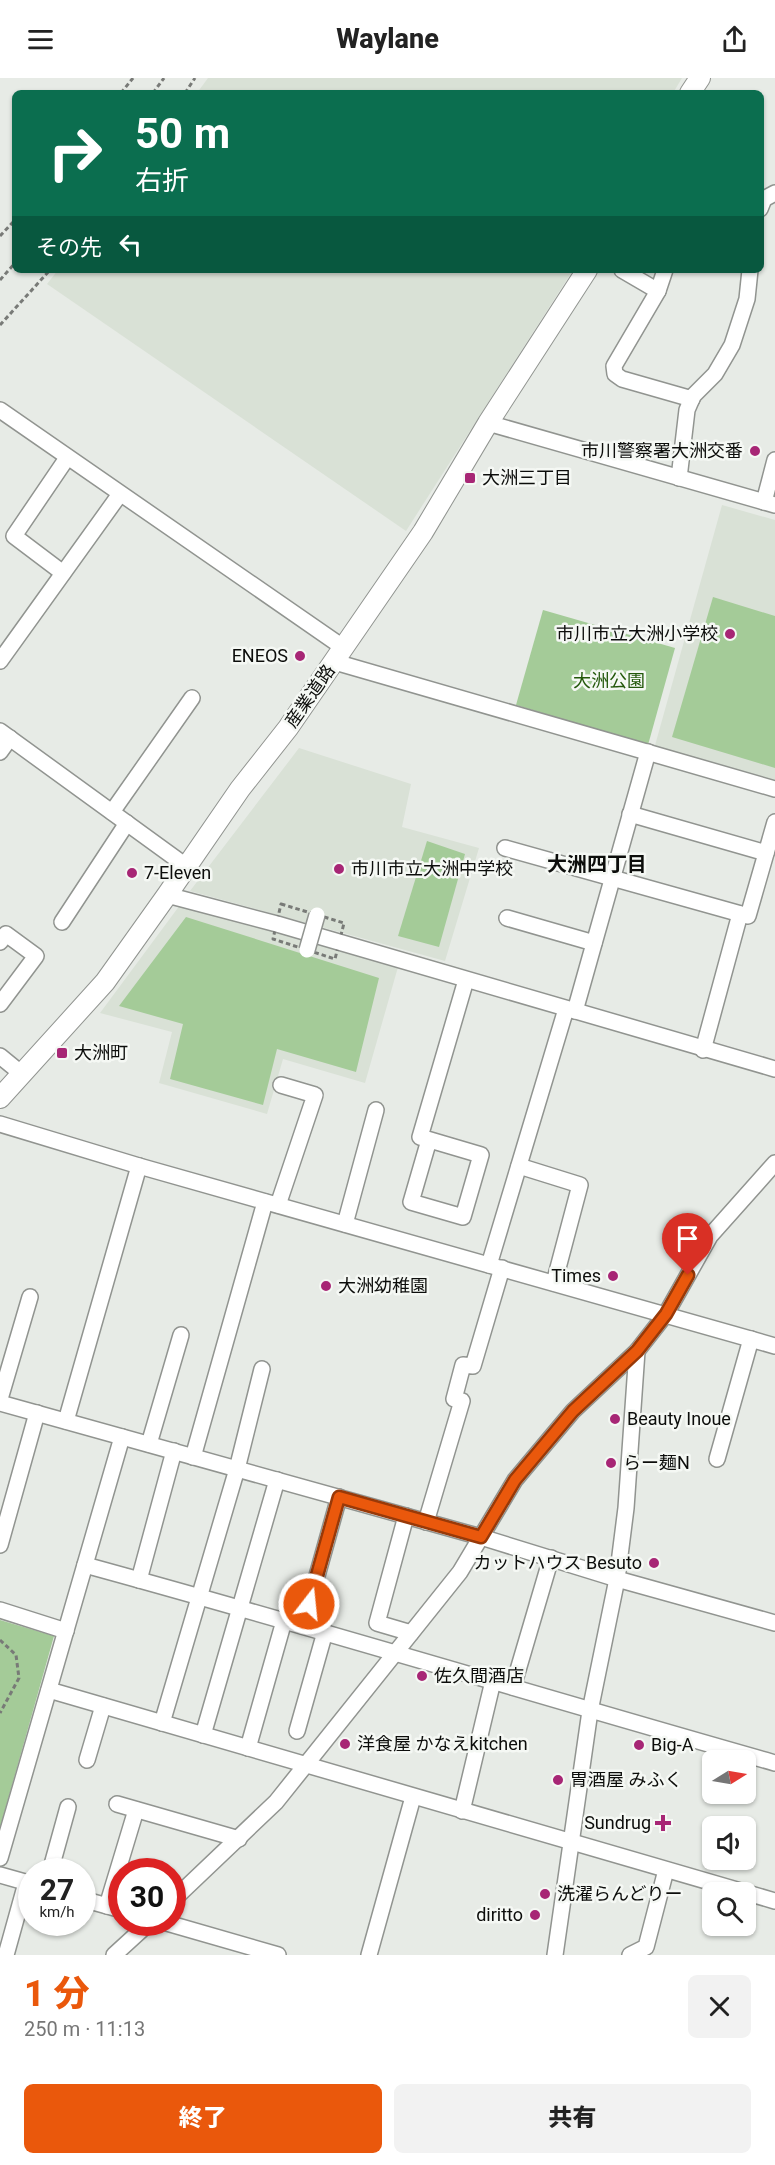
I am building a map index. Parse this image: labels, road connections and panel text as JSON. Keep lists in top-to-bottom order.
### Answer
{
  "streets": {
    "main road": ["産業道路"]
  },
  "districts": ["大洲四丁目"],
  "parks": ["大洲公園"],
  "places": {
    "other": [
      "市川警察署大洲交番",
      "市川市立大洲小学校",
      "ENEOS",
      "市川市立大洲中学校",
      "7-Eleven",
      "Times",
      "大洲幼稚園",
      "Beauty Inoue",
      "らー麺N",
      "カットハウス Besuto",
      "佐久間酒店",
      "洋食屋 かなえkitchen",
      "Big-A",
      "胃酒屋 みふく",
      "洗濯らんどりー",
      "diritto"
    ],
    "transit": ["大洲三丁目", "大洲町"],
    "health": ["Sundrug"]
  },
  "north": "right",
  "page": {
    "header": "Waylane",
    "turn": ["50 m", "右折"],
    "then": "その先",
    "speed": "27 km/h",
    "limit": "30",
    "heading": ["1 分", "250 m · 11:13"],
    "buttons": ["終了", "共有"]
  }
}
